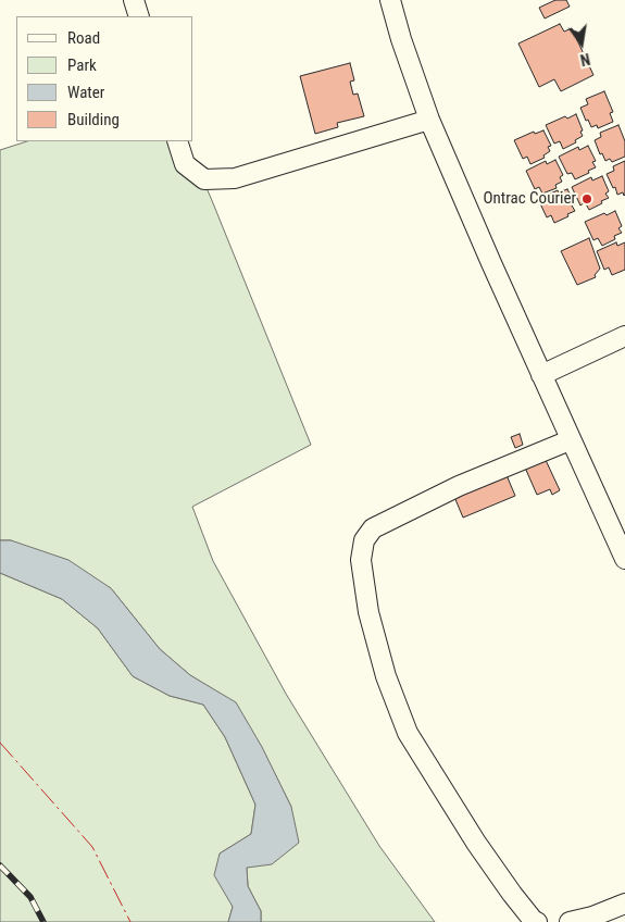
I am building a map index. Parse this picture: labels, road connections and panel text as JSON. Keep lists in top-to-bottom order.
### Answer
{
  "places": ["Ontrac Courier"],
  "legend": [
    "Road",
    "Park",
    "Water",
    "Building"
  ],
  "north": "bottom"
}
